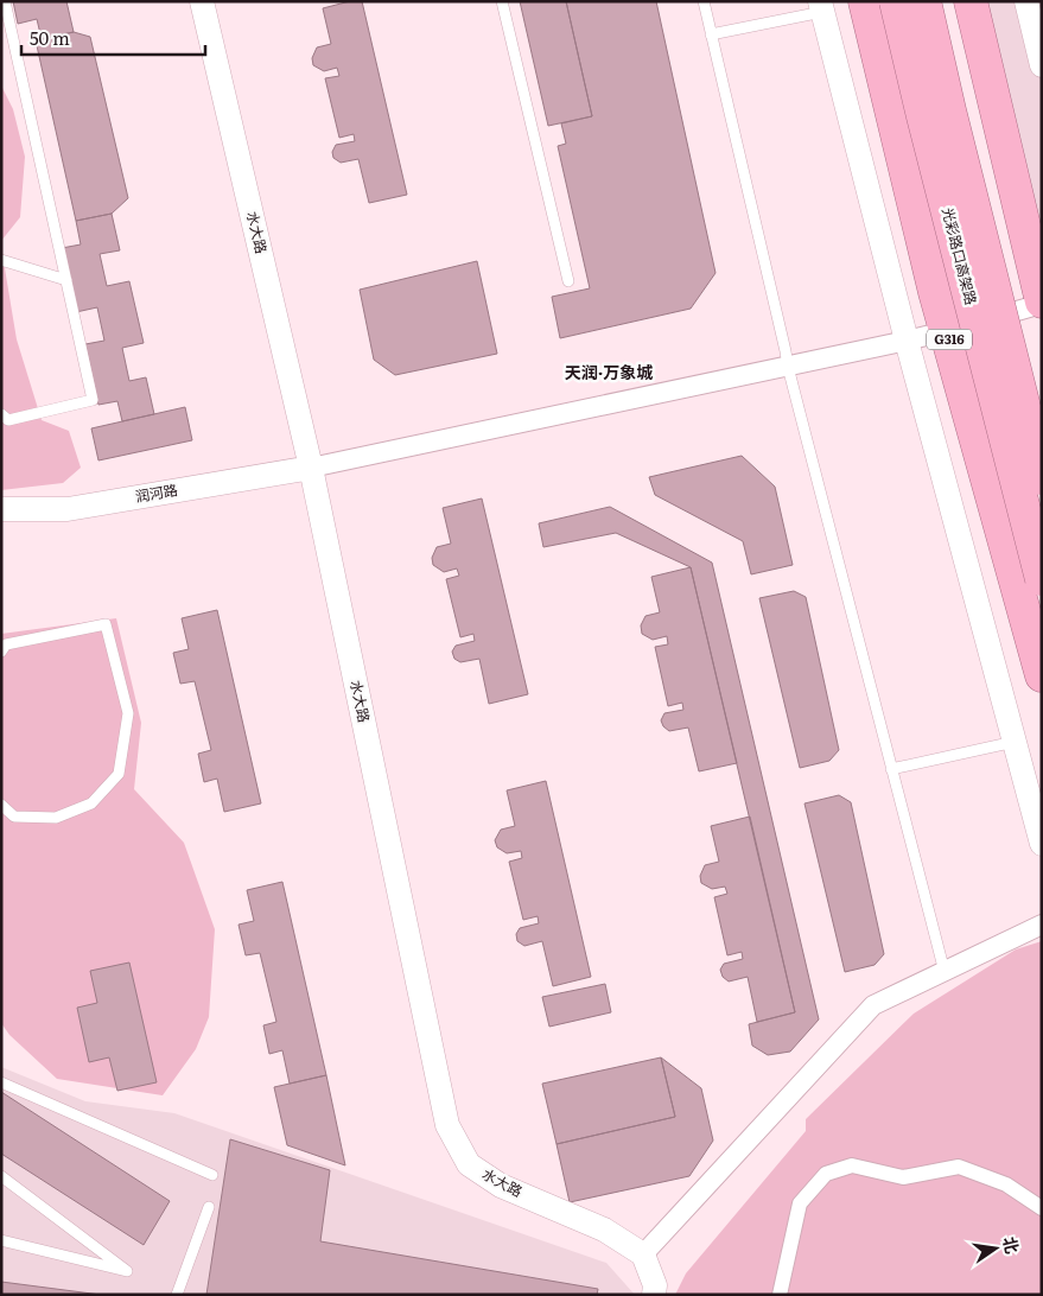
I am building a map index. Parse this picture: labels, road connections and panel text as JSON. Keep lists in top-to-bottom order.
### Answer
{
  "streets": {
    "highway": ["光彩路口高架路", "G316"],
    "street": ["水大路", "润河路"]
  },
  "crossings": [
    ["水大路", "润河路"]
  ],
  "districts": ["天润·万象城"],
  "scale_bar": "50 m",
  "north": "right"
}
